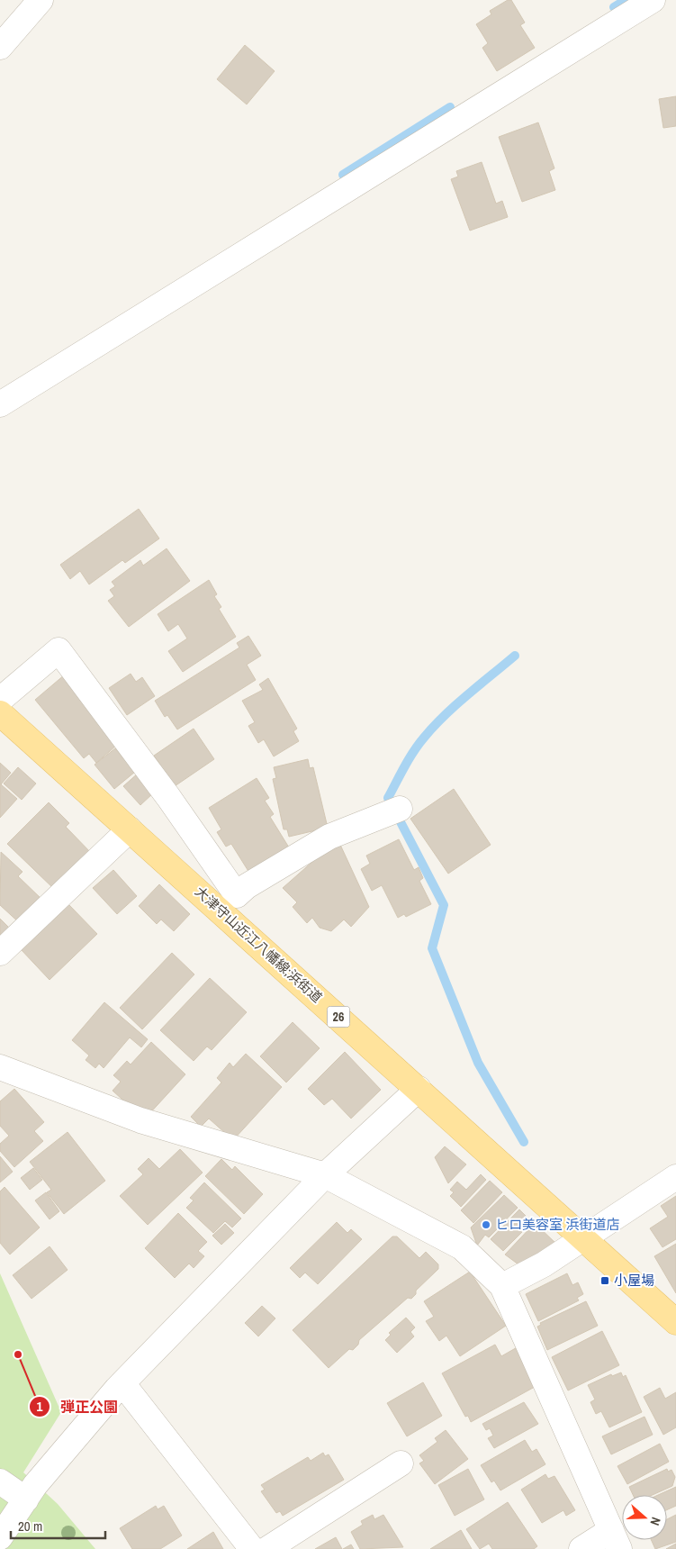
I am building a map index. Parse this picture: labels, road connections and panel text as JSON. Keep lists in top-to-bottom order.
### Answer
{
  "streets": {
    "main road": ["大津守山近江八幡線;浜街道", "26"]
  },
  "places": {
    "other": ["ヒロ美容室 浜街道店", "弾正公園"],
    "transit": ["小屋場"]
  },
  "scale_bar": "20 m",
  "north": "right"
}
